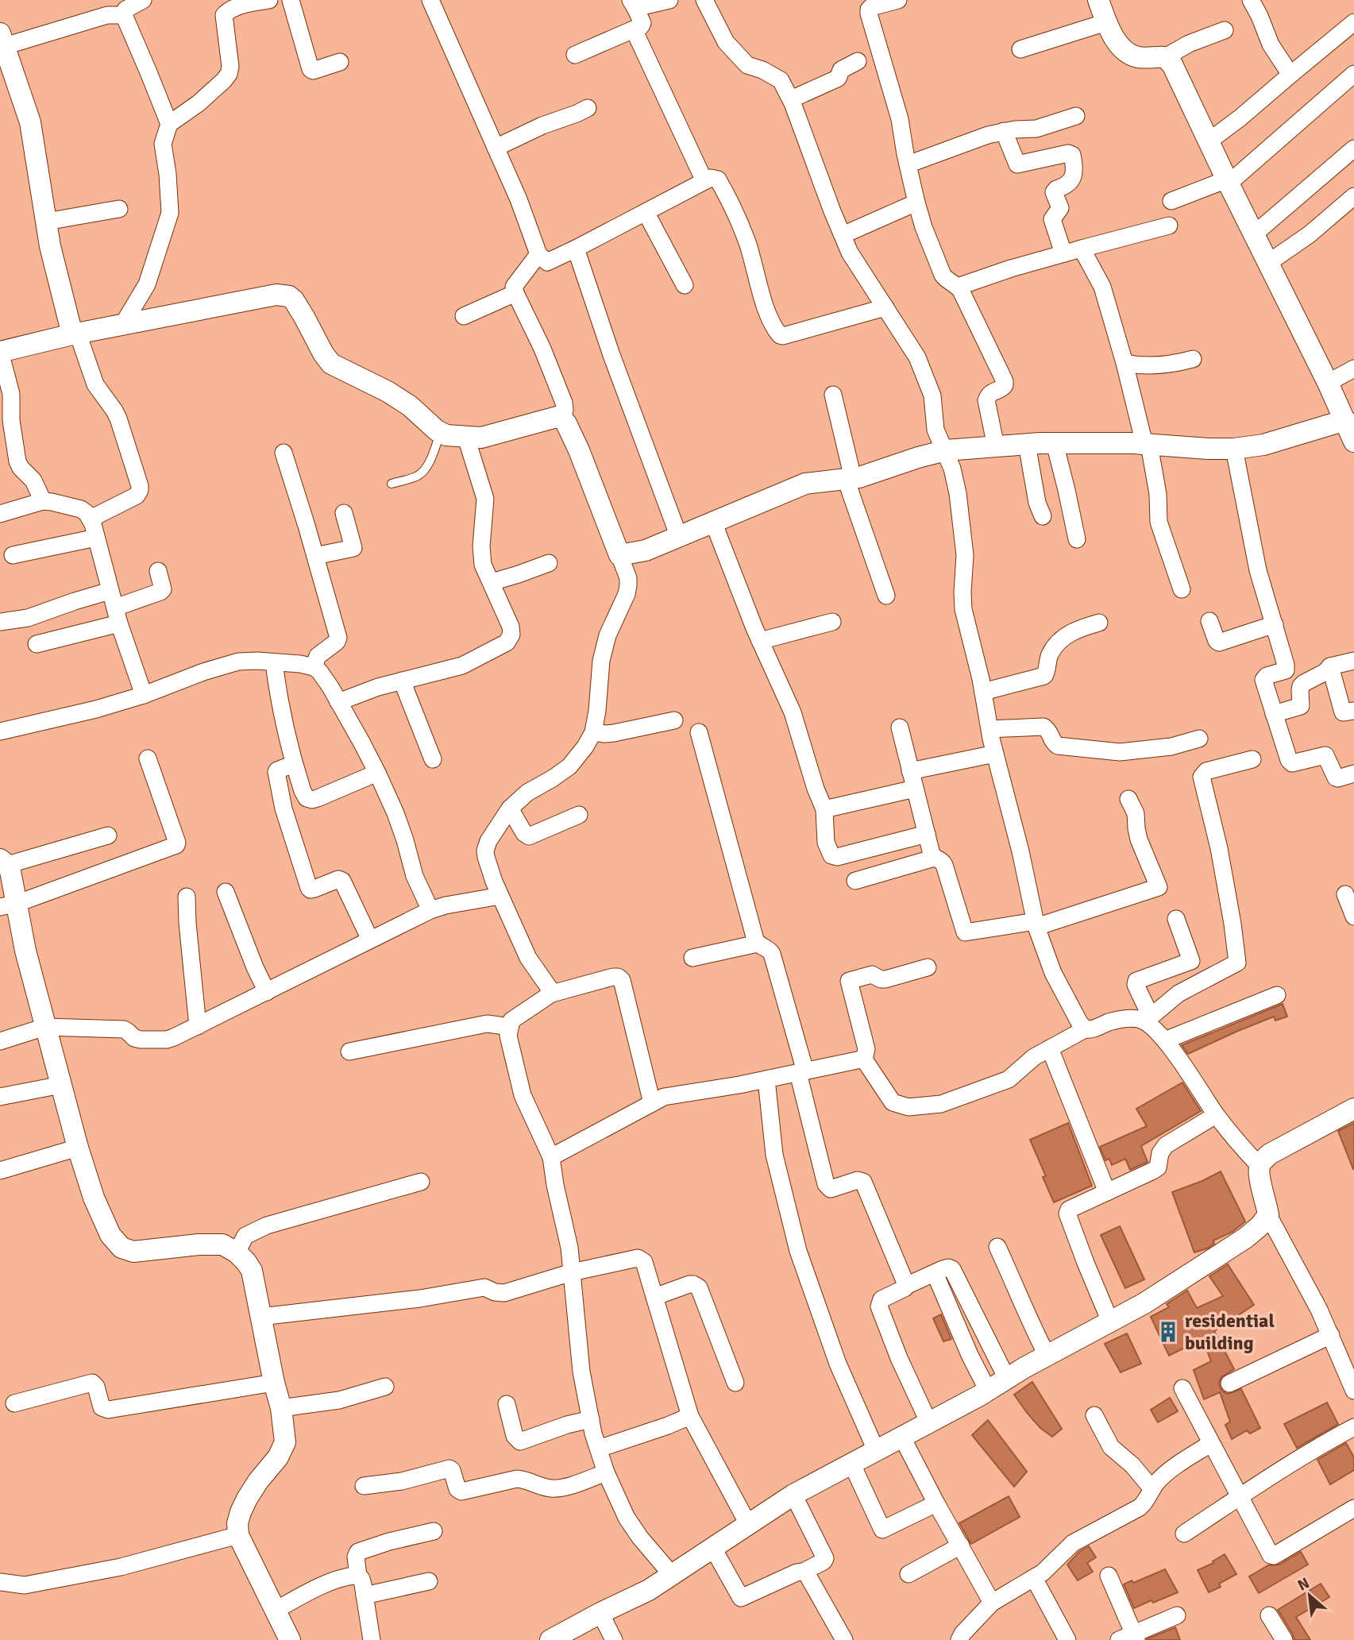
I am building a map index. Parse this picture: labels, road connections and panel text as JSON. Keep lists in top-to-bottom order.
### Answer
{
  "places": {
    "building": ["residential building"]
  },
  "north": "top left"
}
